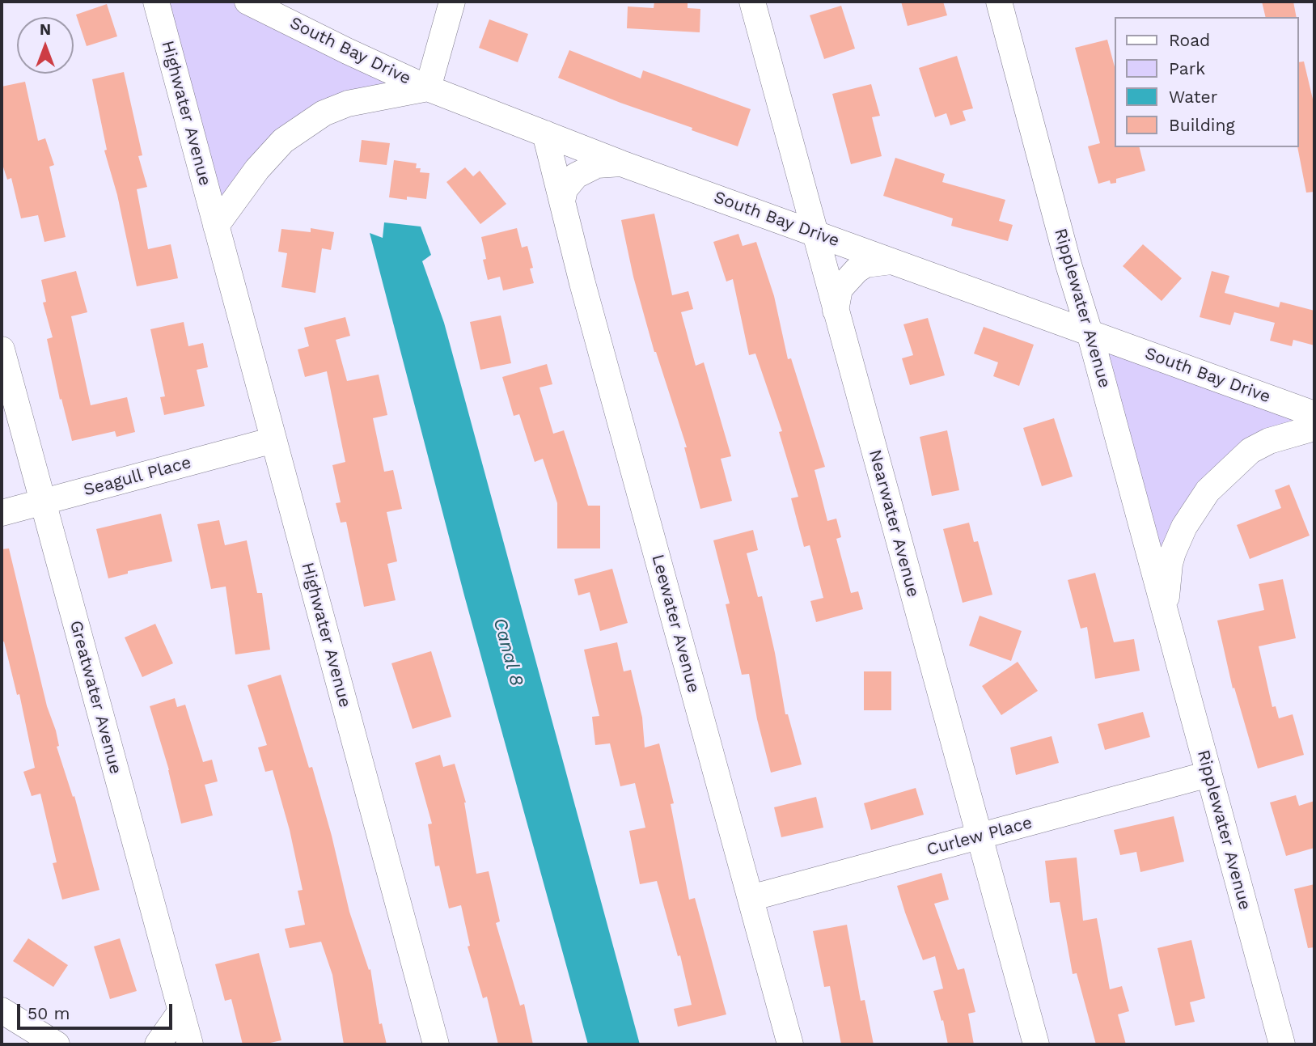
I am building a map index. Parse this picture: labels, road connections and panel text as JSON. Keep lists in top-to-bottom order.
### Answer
{
  "streets": {
    "street": [
      "South Bay Drive",
      "Highwater Avenue",
      "Ripplewater Avenue",
      "Seagull Place",
      "Nearwater Avenue",
      "Leewater Avenue",
      "Greatwater Avenue",
      "Curlew Place"
    ]
  },
  "crossings": [
    ["South Bay Drive", "Ripplewater Avenue"],
    ["South Bay Drive", "Nearwater Avenue"],
    ["South Bay Drive", "Leewater Avenue"],
    ["Highwater Avenue", "Seagull Place"],
    ["Ripplewater Avenue", "Curlew Place"],
    ["Seagull Place", "Greatwater Avenue"],
    ["Nearwater Avenue", "Curlew Place"],
    ["Leewater Avenue", "Curlew Place"]
  ],
  "water": ["Canal 8"],
  "legend": [
    "Road",
    "Park",
    "Water",
    "Building"
  ],
  "scale_bar": "50 m",
  "north": "top"
}
